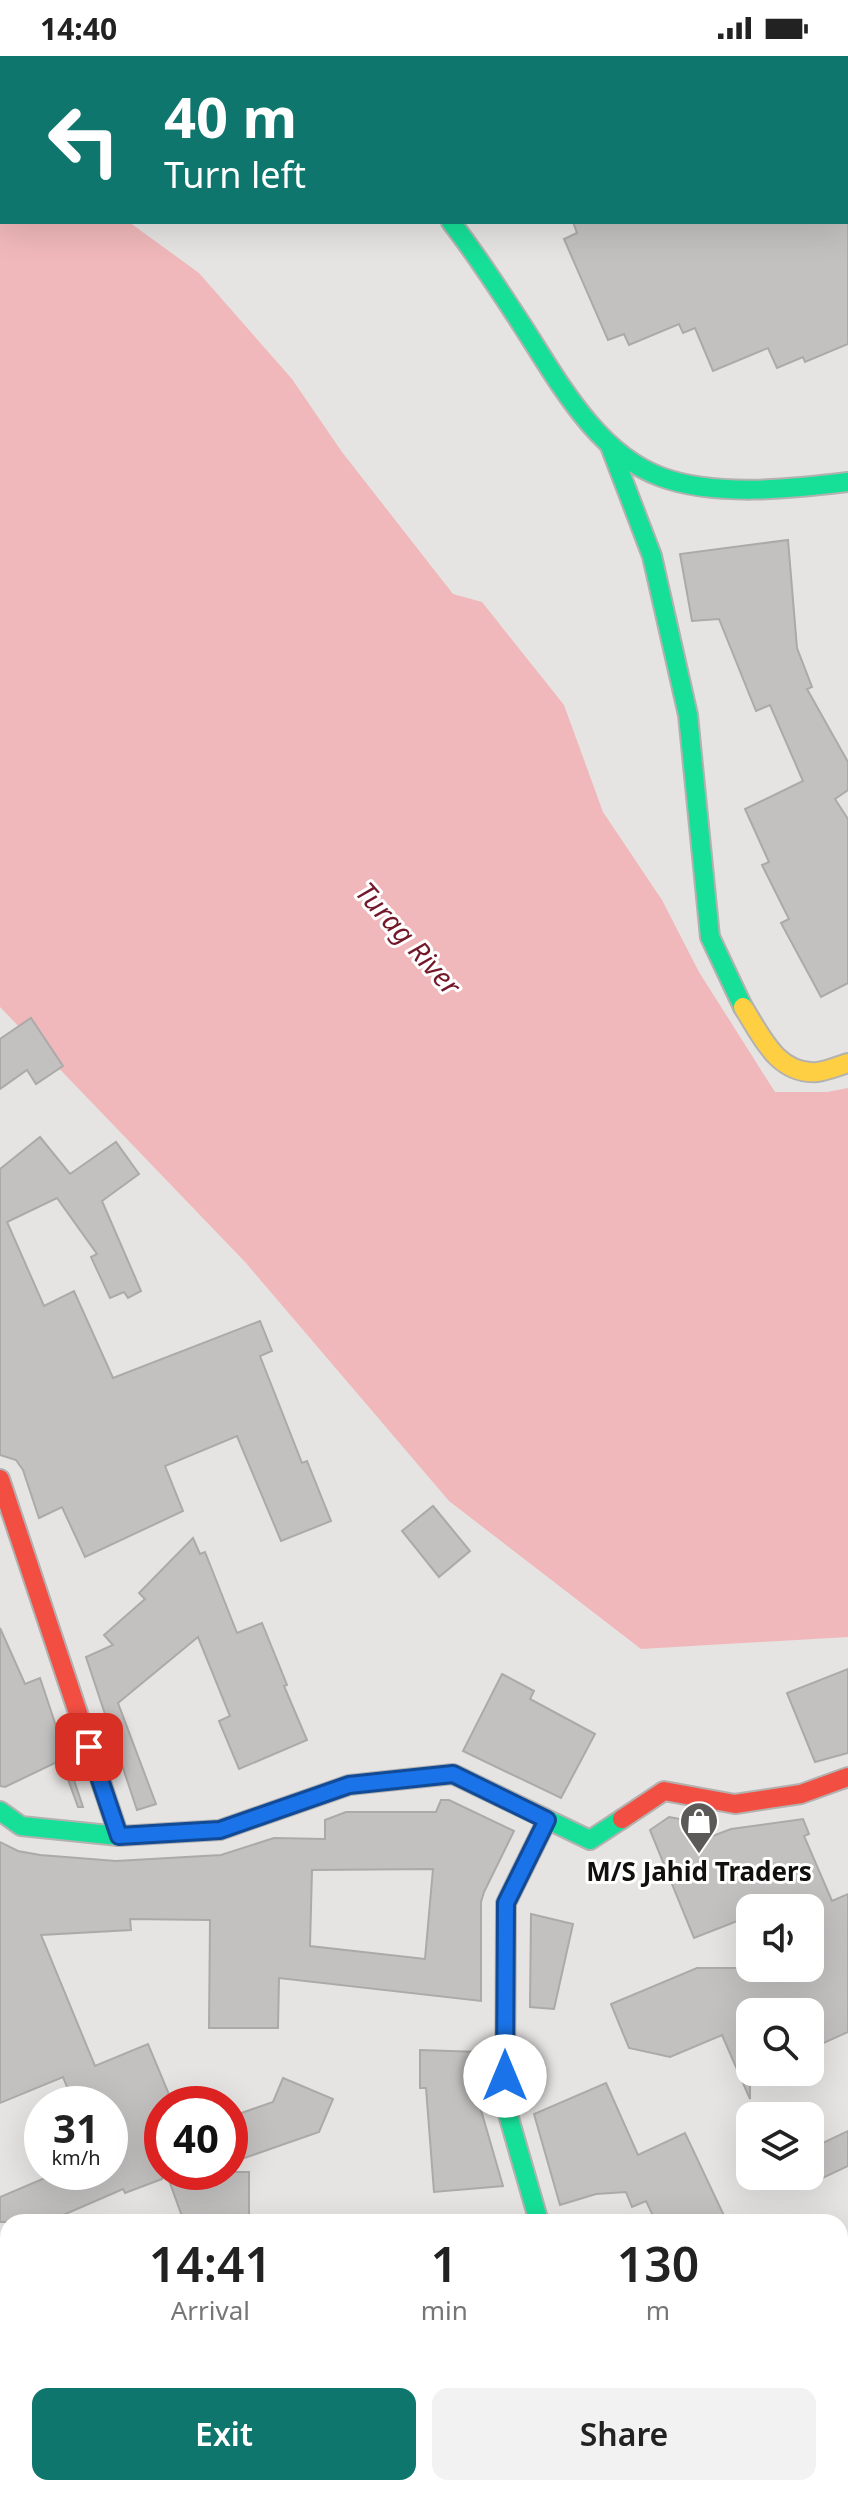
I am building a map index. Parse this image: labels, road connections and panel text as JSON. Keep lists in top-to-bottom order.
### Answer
{
  "water": ["Turag River"],
  "places": {
    "shop": ["M/S Jahid Traders"]
  },
  "page": {
    "status": "14:40",
    "turn": ["40 m", "Turn left"],
    "speed": "31 km/h",
    "limit": "40",
    "eta": [
      "14:41",
      "Arrival",
      "1",
      "min",
      "130",
      "m"
    ],
    "buttons": ["Exit", "Share"]
  }
}
